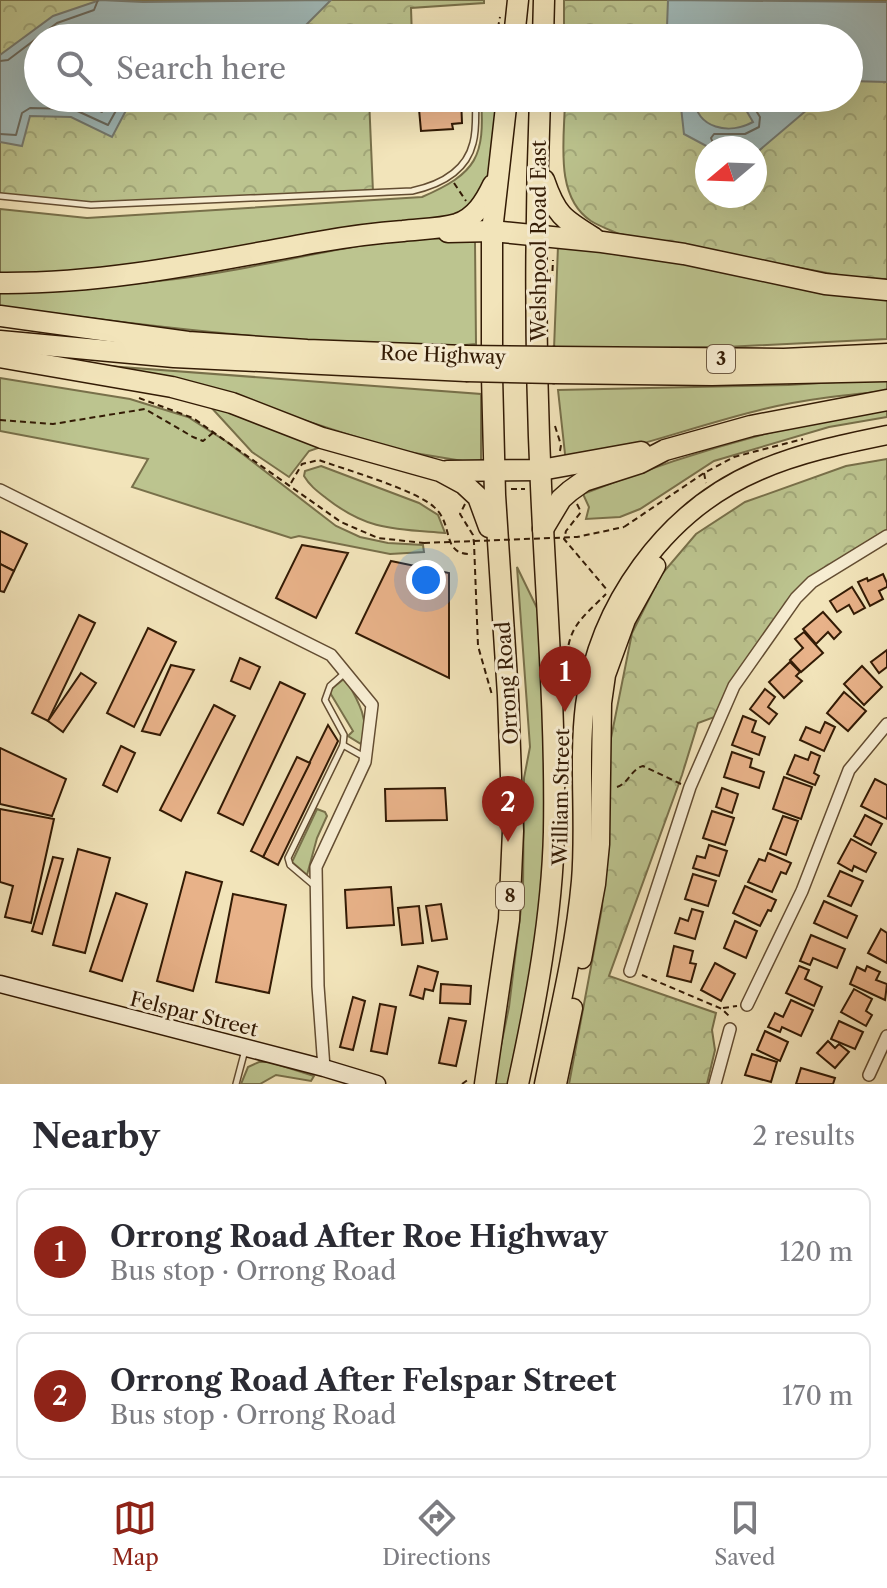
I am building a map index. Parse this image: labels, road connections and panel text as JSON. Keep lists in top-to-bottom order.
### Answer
{
  "streets": {
    "highway": [
      "Welshpool Road East",
      "Roe Highway",
      "3",
      "Orrong Road",
      "8"
    ],
    "main road": ["William Street"],
    "street": ["Felspar Street"]
  },
  "crossings": [
    ["Welshpool Road East", "Roe Highway"],
    ["Welshpool Road East", "Orrong Road"],
    ["Roe Highway", "Orrong Road"]
  ],
  "north": "left",
  "page": {
    "search": "Search here",
    "pins": ["1", "2"],
    "heading": ["Nearby", "2 results"],
    "list": [
      {
        "mark": "1",
        "name": "Orrong Road After Roe Highway",
        "note": "Bus stop · Orrong Road",
        "value": "120 m"
      },
      {
        "mark": "2",
        "name": "Orrong Road After Felspar Street",
        "note": "Bus stop · Orrong Road",
        "value": "170 m"
      }
    ],
    "nav": ["Map", "Directions", "Saved"]
  }
}
